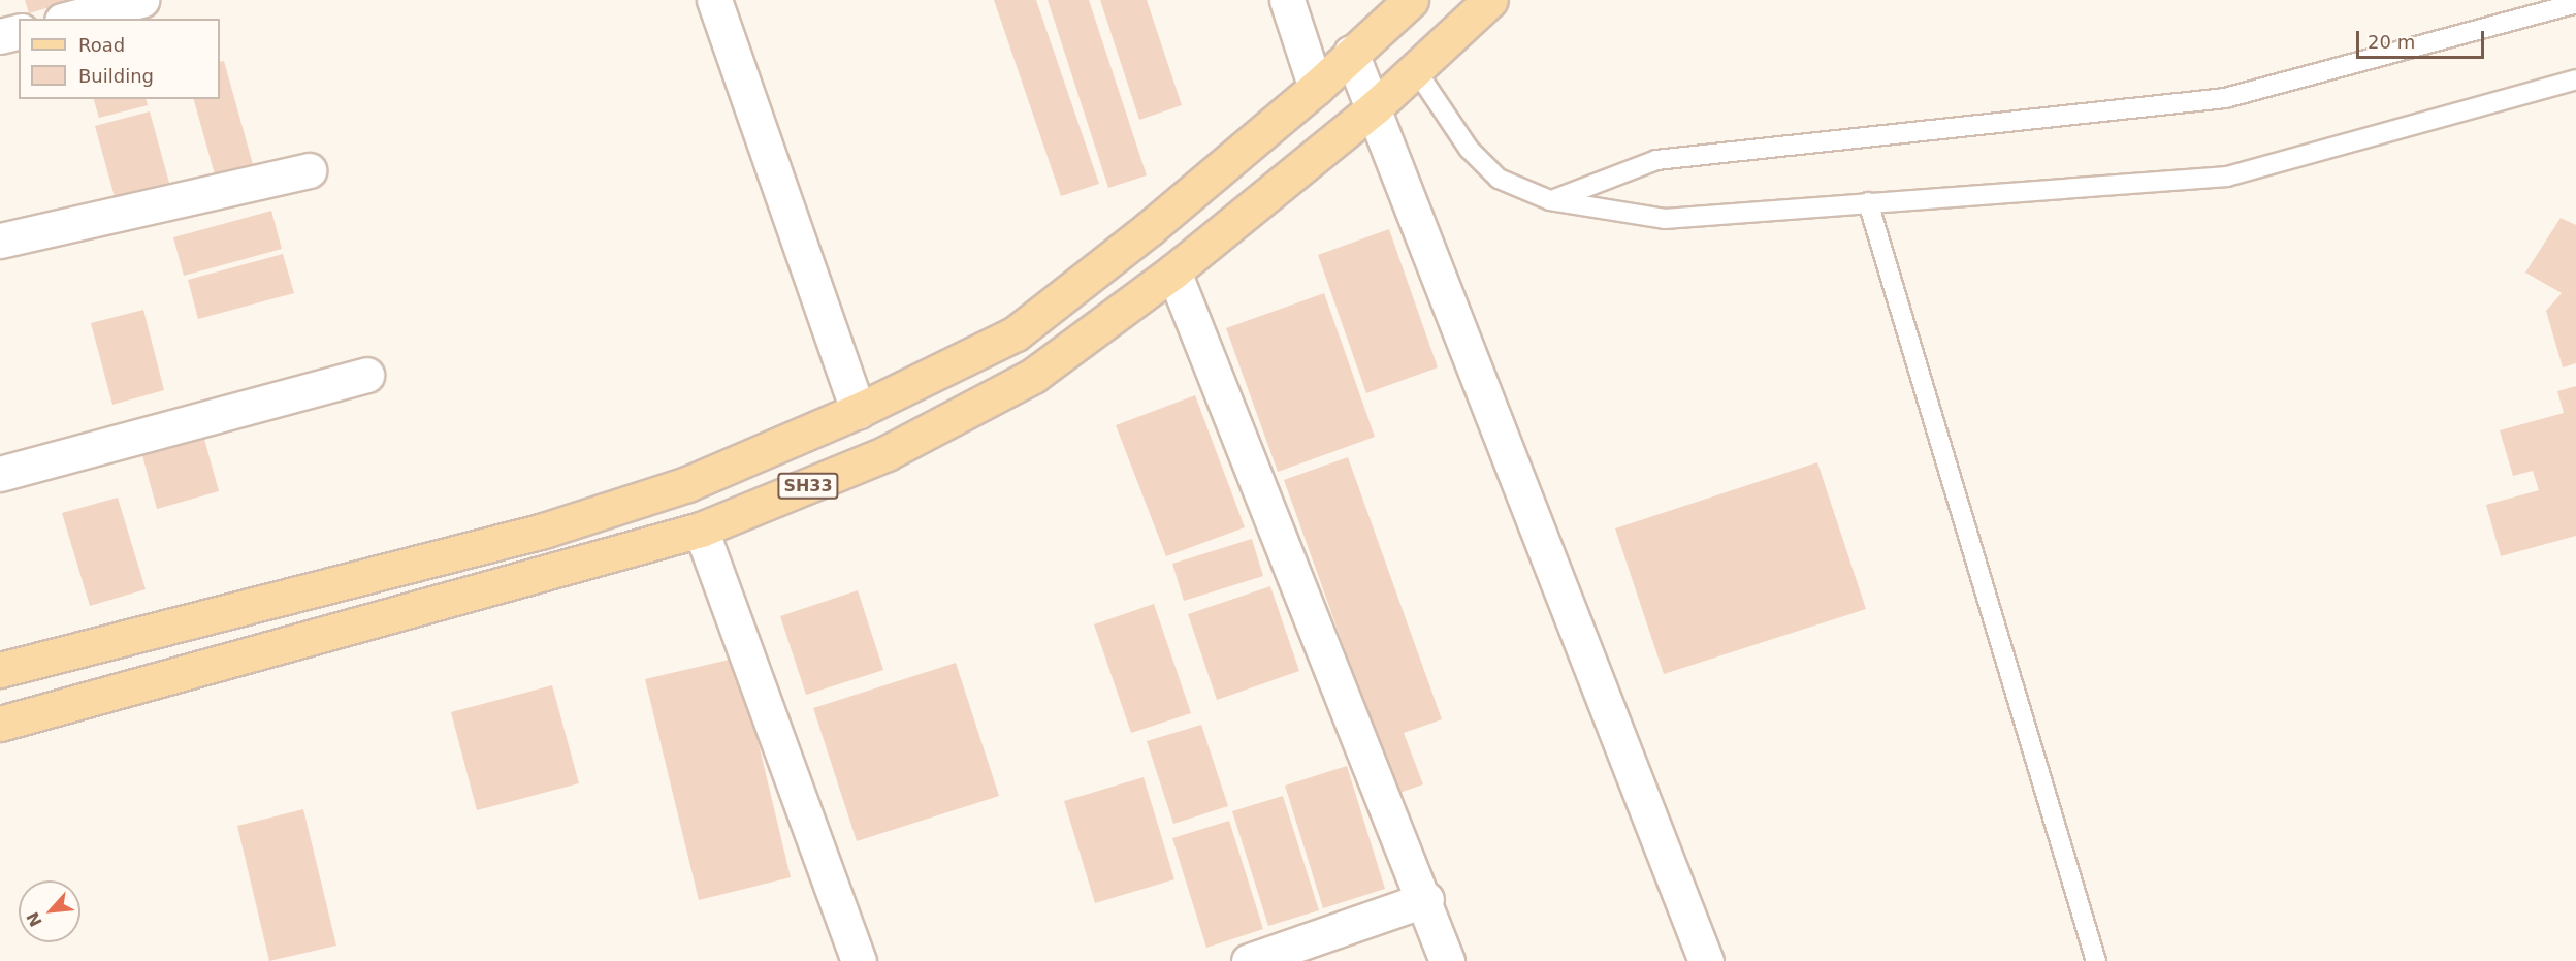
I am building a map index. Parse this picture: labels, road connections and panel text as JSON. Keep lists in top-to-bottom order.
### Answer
{
  "streets": {
    "main road": ["SH33"]
  },
  "legend": ["Road", "Building"],
  "scale_bar": "20 m",
  "north": "bottom left"
}
